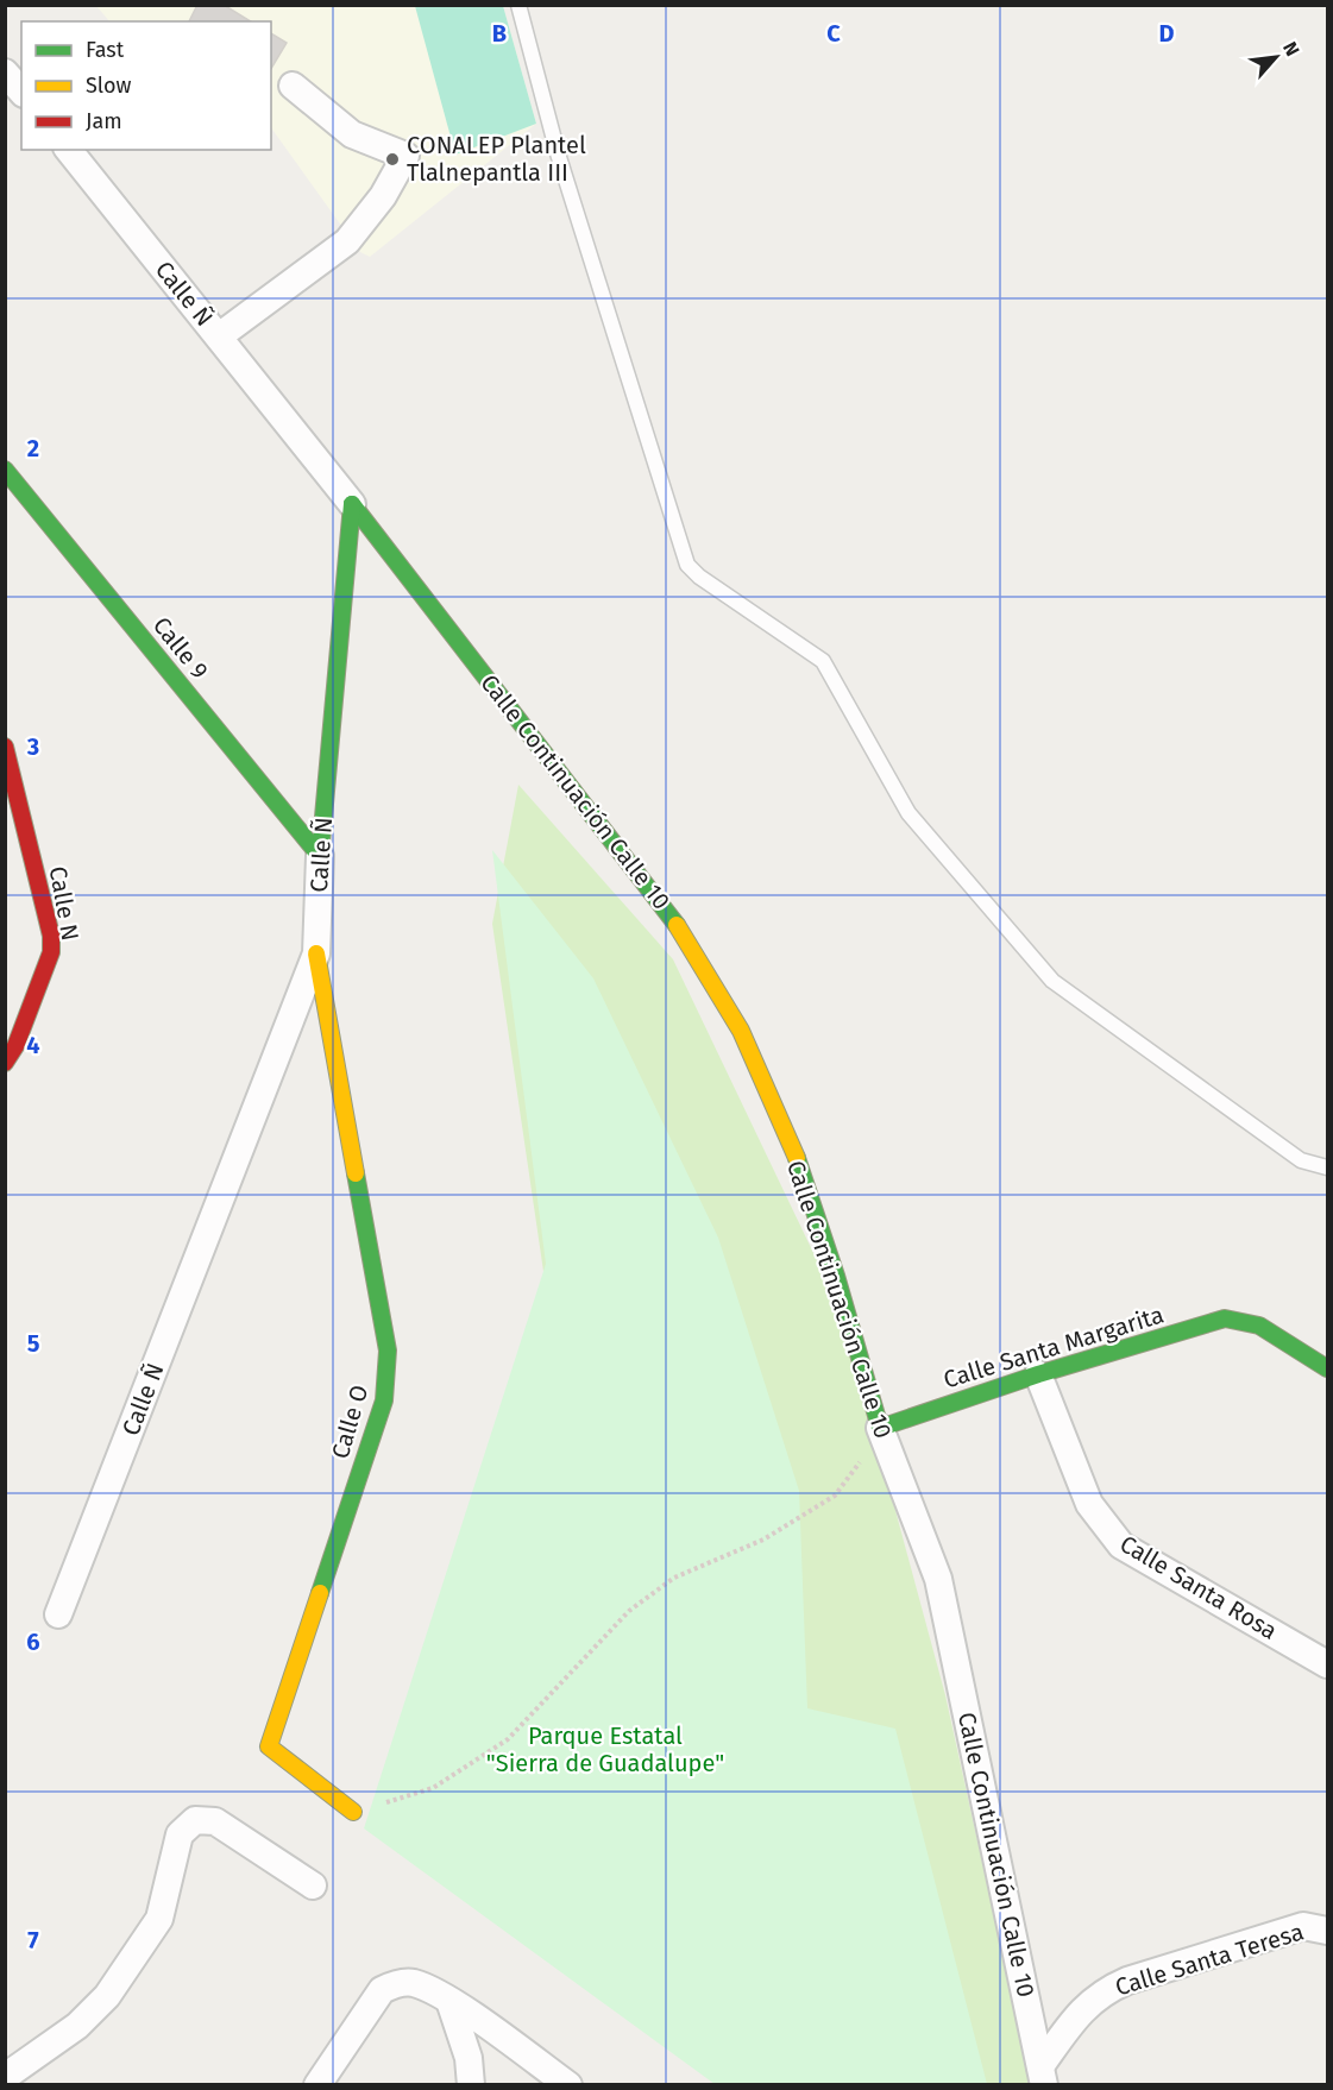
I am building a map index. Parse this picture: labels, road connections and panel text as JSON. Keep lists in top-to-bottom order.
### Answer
{
  "streets": {
    "street": [
      "Calle Ñ",
      "Calle 9",
      "Calle Continuación Calle 10",
      "Calle N",
      "Calle Santa Margarita",
      "Calle O",
      "Calle Santa Rosa",
      "Calle Santa Teresa"
    ]
  },
  "crossings": [
    ["Calle Ñ", "Calle 9"],
    ["Calle Ñ", "Calle Continuación Calle 10"],
    ["Calle Ñ", "Calle O"],
    ["Calle Continuación Calle 10", "Calle Santa Margarita"],
    ["Calle Continuación Calle 10", "Calle Santa Teresa"],
    ["Calle Santa Margarita", "Calle Santa Rosa"]
  ],
  "parks": ["Parque Estatal \"Sierra de Guadalupe\""],
  "places": ["CONALEP Plantel Tlalnepantla III"],
  "legend": ["Fast", "Slow", "Jam"],
  "north": "top right",
  "grid": {
    "columns": ["B", "C", "D"],
    "rows": [
      "2",
      "3",
      "4",
      "5",
      "6",
      "7"
    ]
  }
}
